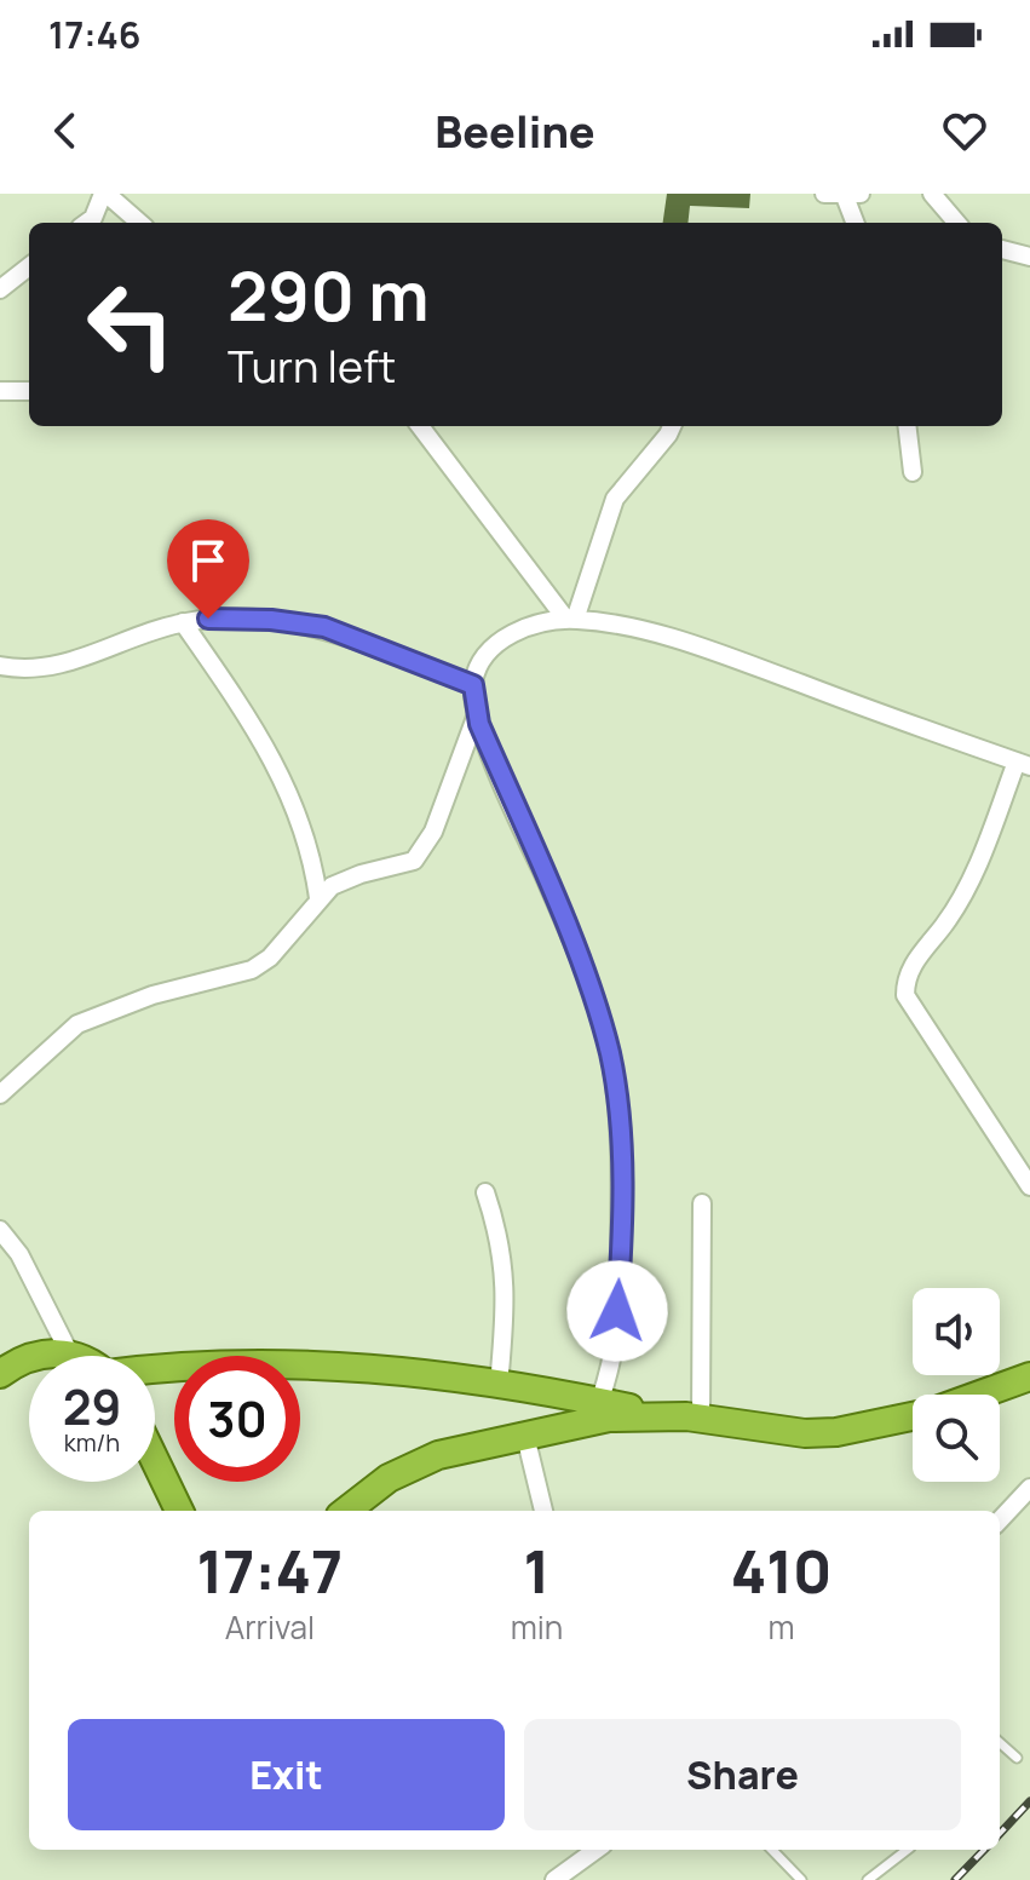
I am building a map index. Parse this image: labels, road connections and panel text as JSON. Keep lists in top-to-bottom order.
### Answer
{
  "page": {
    "status": "17:46",
    "header": "Beeline",
    "turn": ["290 m", "Turn left"],
    "speed": "29 km/h",
    "limit": "30",
    "eta": [
      "17:47",
      "Arrival",
      "1",
      "min",
      "410",
      "m"
    ],
    "buttons": ["Exit", "Share"]
  }
}
